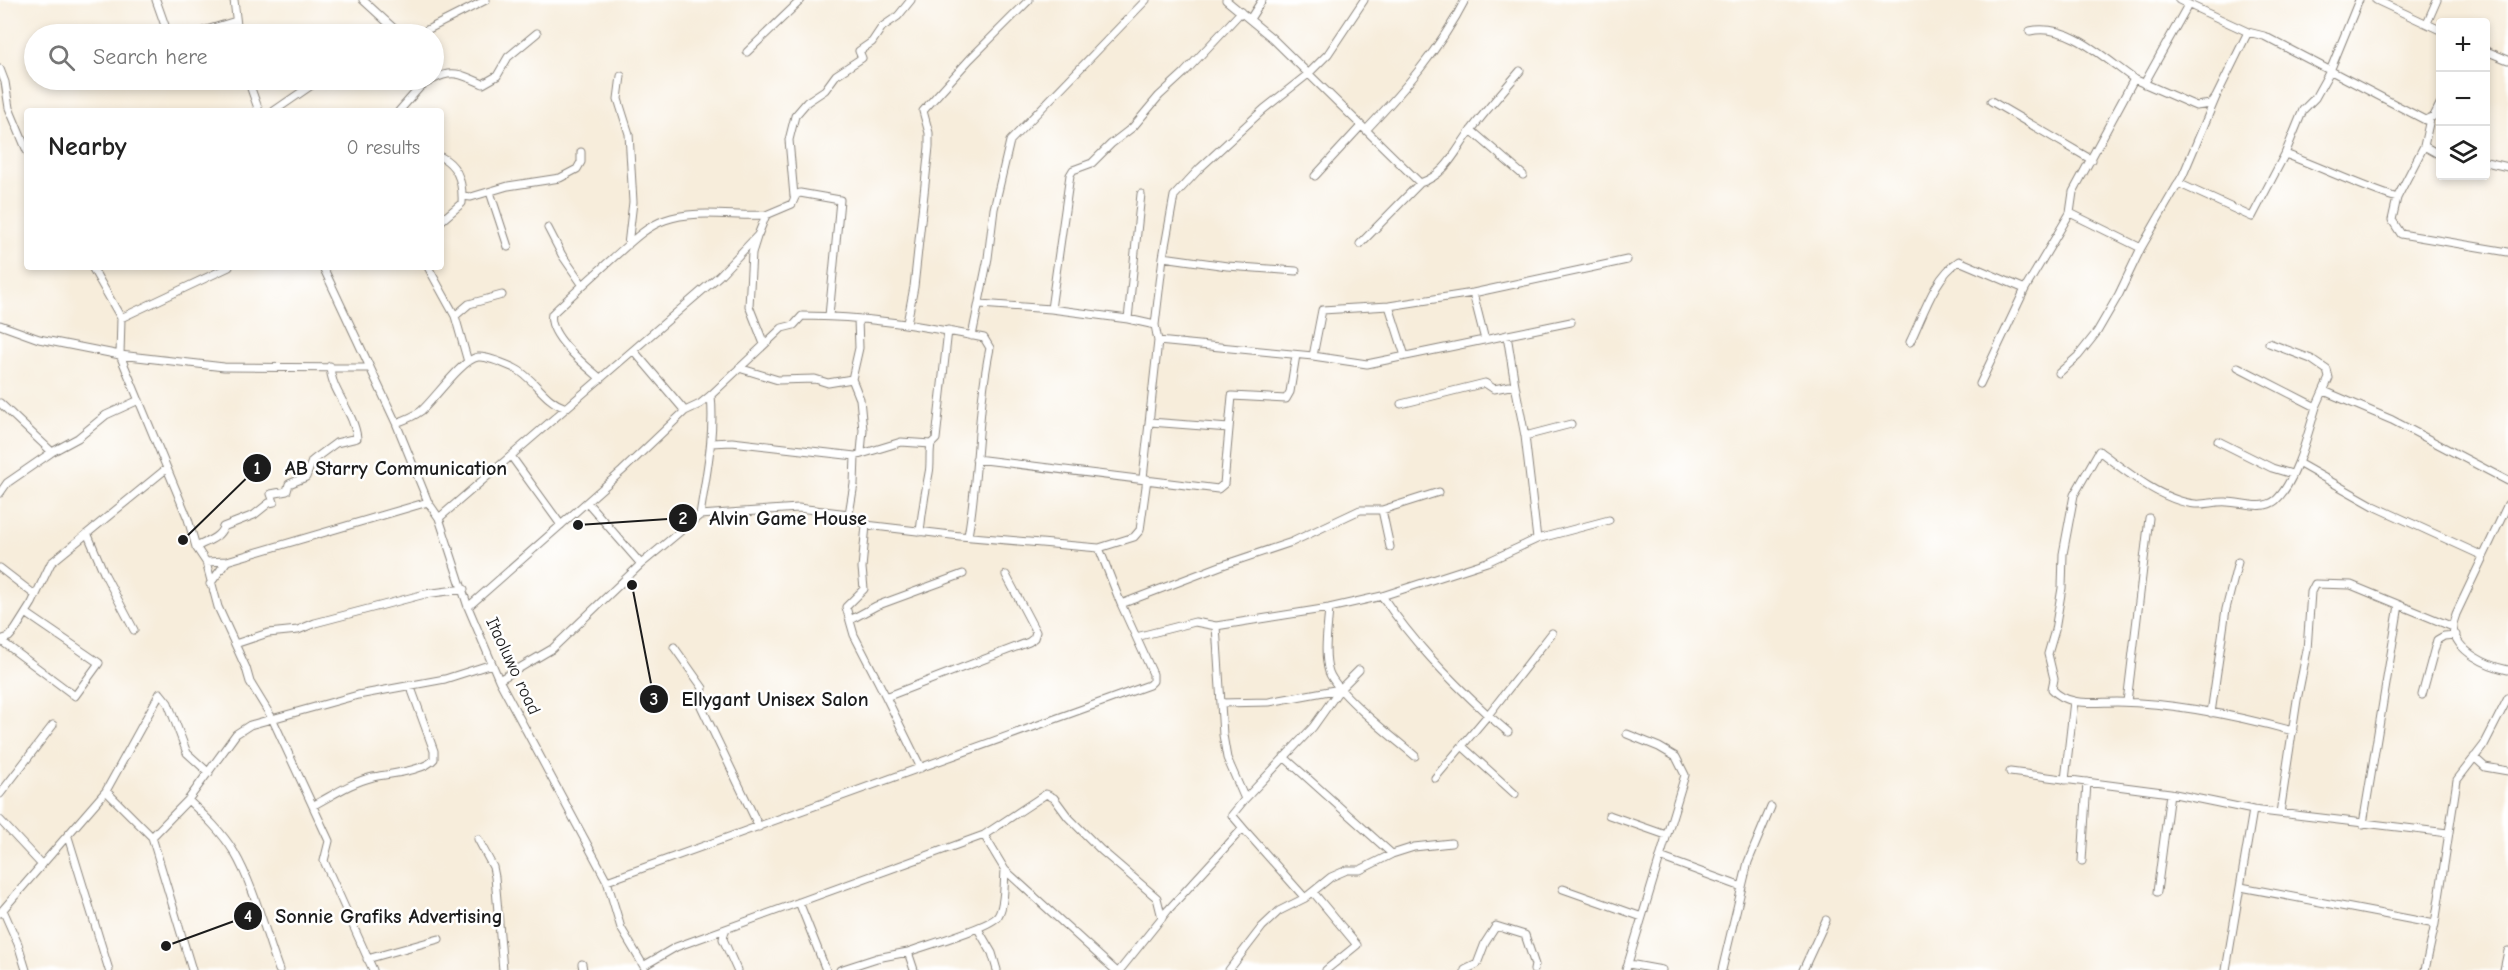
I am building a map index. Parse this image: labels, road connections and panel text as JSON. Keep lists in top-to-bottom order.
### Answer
{
  "streets": {
    "street": ["Itaoluwo road"]
  },
  "places": [
    "Alvin Game House",
    "AB Starry Communication",
    "Ellygant Unisex Salon",
    "Sonnie Grafiks Advertising"
  ],
  "page": {
    "map_buttons": ["+", "−"],
    "search": "Search here",
    "heading": ["Nearby", "0 results"]
  }
}
